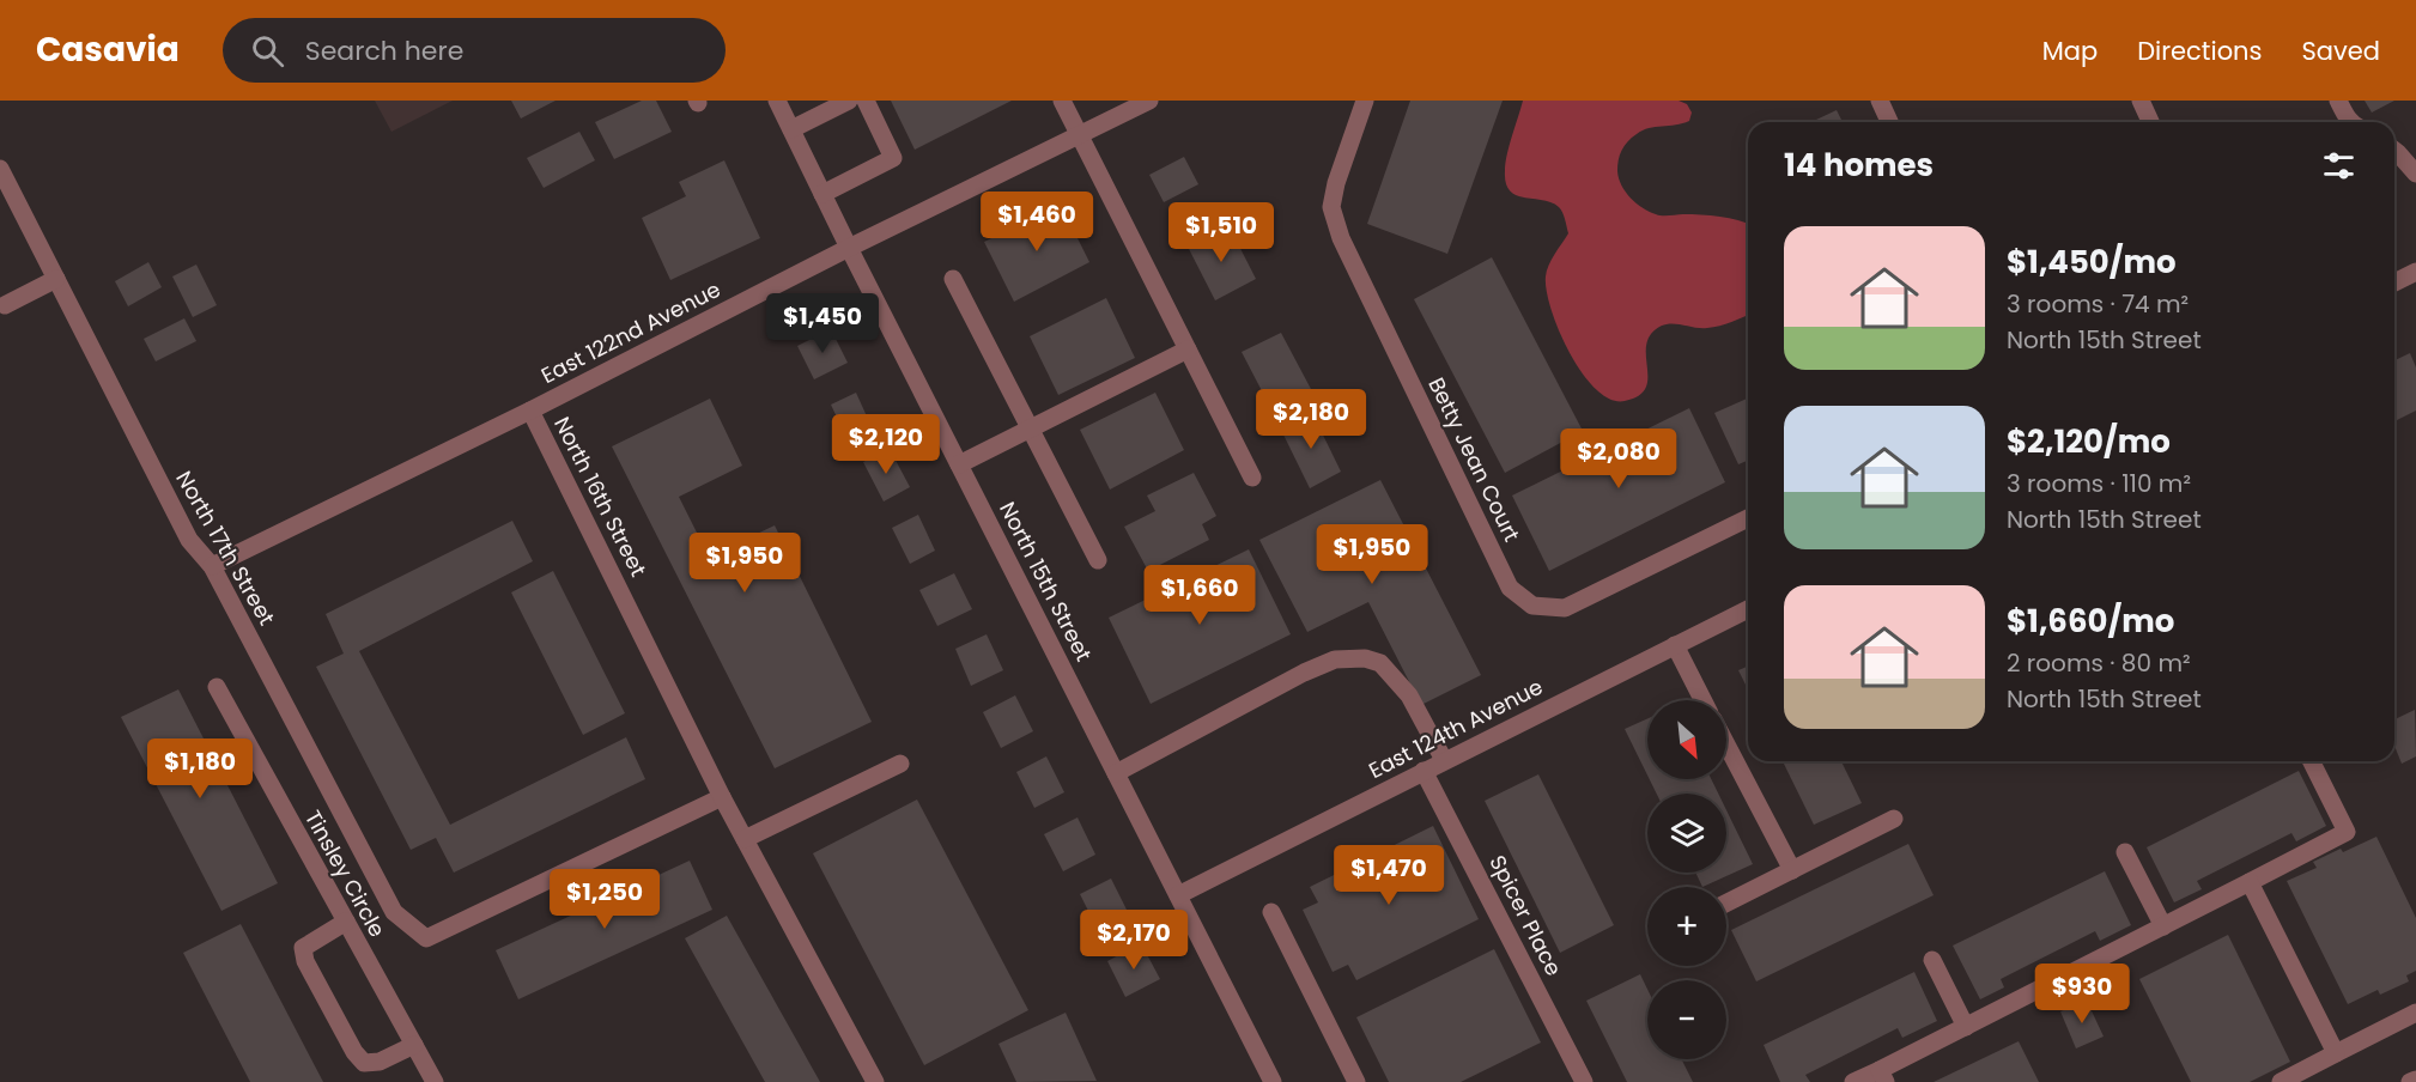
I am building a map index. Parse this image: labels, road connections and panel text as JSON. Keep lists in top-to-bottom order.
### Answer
{
  "streets": {
    "street": [
      "East 122nd Avenue",
      "Betty Jean Court",
      "North 16th Street",
      "North 17th Street",
      "North 15th Street",
      "East 124th Avenue",
      "Tinsley Circle",
      "Spicer Place"
    ]
  },
  "crossings": [
    ["East 122nd Avenue", "North 16th Street"],
    ["East 122nd Avenue", "North 17th Street"],
    ["East 122nd Avenue", "North 15th Street"],
    ["North 16th Street", "North 17th Street"],
    ["North 15th Street", "East 124th Avenue"],
    ["East 124th Avenue", "Spicer Place"]
  ],
  "north": "bottom right",
  "page": {
    "header": "Casavia",
    "search": "Search here",
    "nav": ["Map", "Directions", "Saved"],
    "heading": "14 homes",
    "price": [
      "$1,460",
      "$1,510",
      "$1,450",
      "$2,180",
      "$2,120",
      "$2,080",
      "$1,950",
      "$1,950",
      "$1,660",
      "$1,180",
      "$1,470",
      "$1,250",
      "$2,170",
      "$930"
    ],
    "list": [
      {
        "name": "$1,450/mo",
        "note": "3 rooms · 74 m² · North 15th Street"
      },
      {
        "name": "$2,120/mo",
        "note": "3 rooms · 110 m² · North 15th Street"
      },
      {
        "name": "$1,660/mo",
        "note": "2 rooms · 80 m² · North 15th Street"
      }
    ],
    "map_buttons": ["+", "−"]
  }
}
